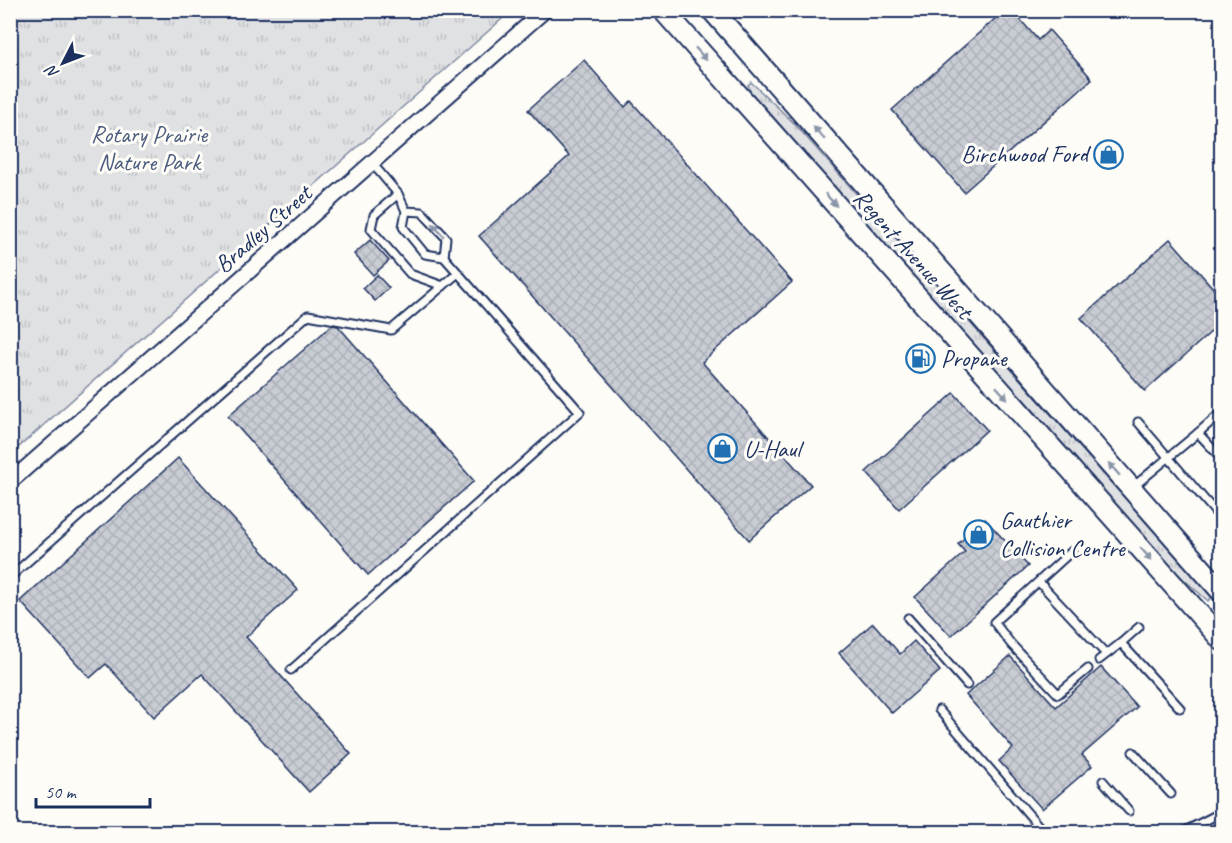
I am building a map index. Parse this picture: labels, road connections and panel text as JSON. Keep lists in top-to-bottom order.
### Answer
{
  "streets": {
    "main road": ["Regent Avenue West"],
    "street": ["Bradley Street"]
  },
  "parks": ["Rotary Prairie Nature Park"],
  "places": {
    "shop": ["Birchwood Ford", "U-Haul", "Gauthier Collision Centre"],
    "fuel station": ["Propane"]
  },
  "scale_bar": "50 m",
  "north": "bottom left"
}
